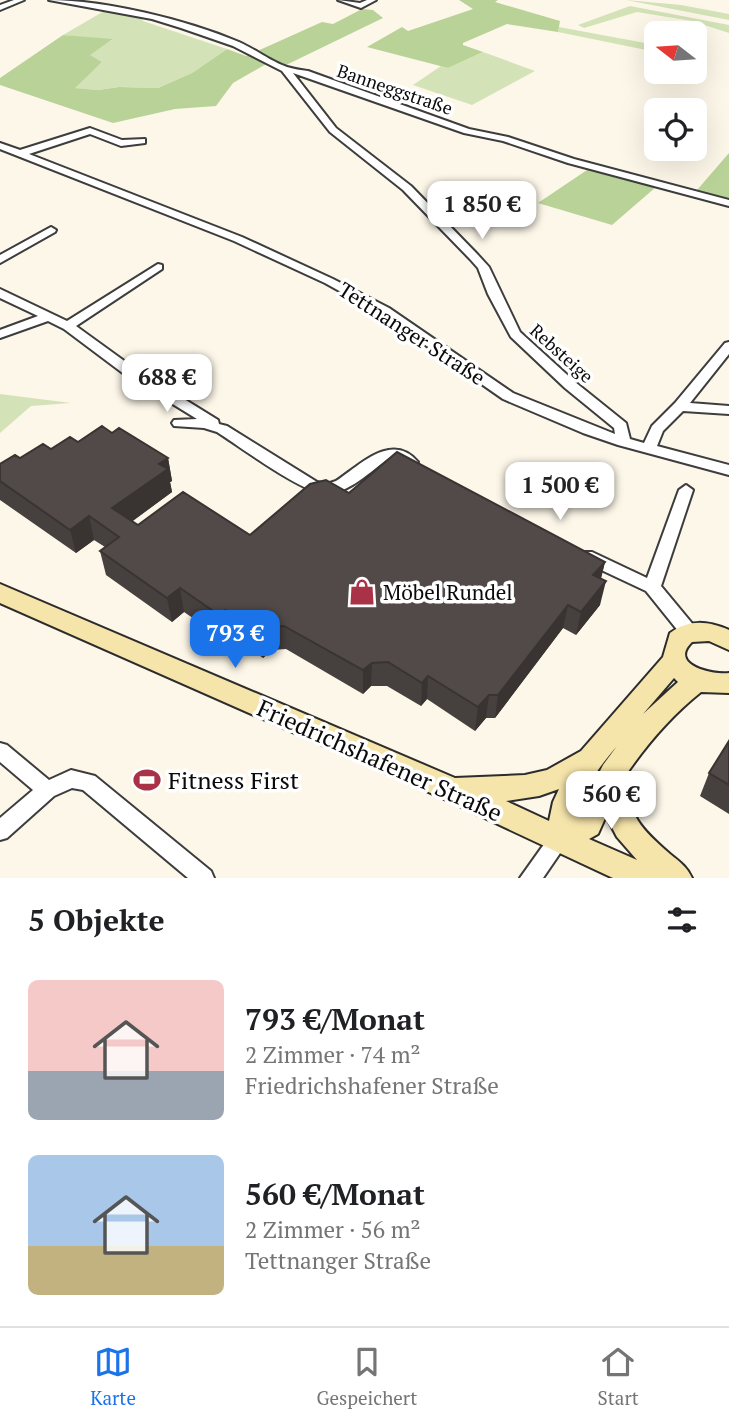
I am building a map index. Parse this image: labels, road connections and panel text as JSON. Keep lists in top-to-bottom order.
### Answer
{
  "streets": {
    "main road": ["Friedrichshafener Straße"],
    "street": ["Banneggstraße", "Tettnanger Straße", "Rebsteige"]
  },
  "crossings": [
    ["Banneggstraße", "Rebsteige"],
    ["Tettnanger Straße", "Rebsteige"]
  ],
  "places": {
    "shop": ["Möbel Rundel"],
    "sports": ["Fitness First"]
  },
  "north": "left",
  "page": {
    "price": [
      "1 850 €",
      "688 €",
      "1 500 €",
      "793 €",
      "560 €"
    ],
    "heading": "5 Objekte",
    "list": [
      {
        "name": "793 €/Monat",
        "note": "2 Zimmer · 74 m² · Friedrichshafener Straße"
      },
      {
        "name": "560 €/Monat",
        "note": "2 Zimmer · 56 m² · Tettnanger Straße"
      }
    ],
    "tabs": ["Karte", "Gespeichert", "Start"]
  }
}
